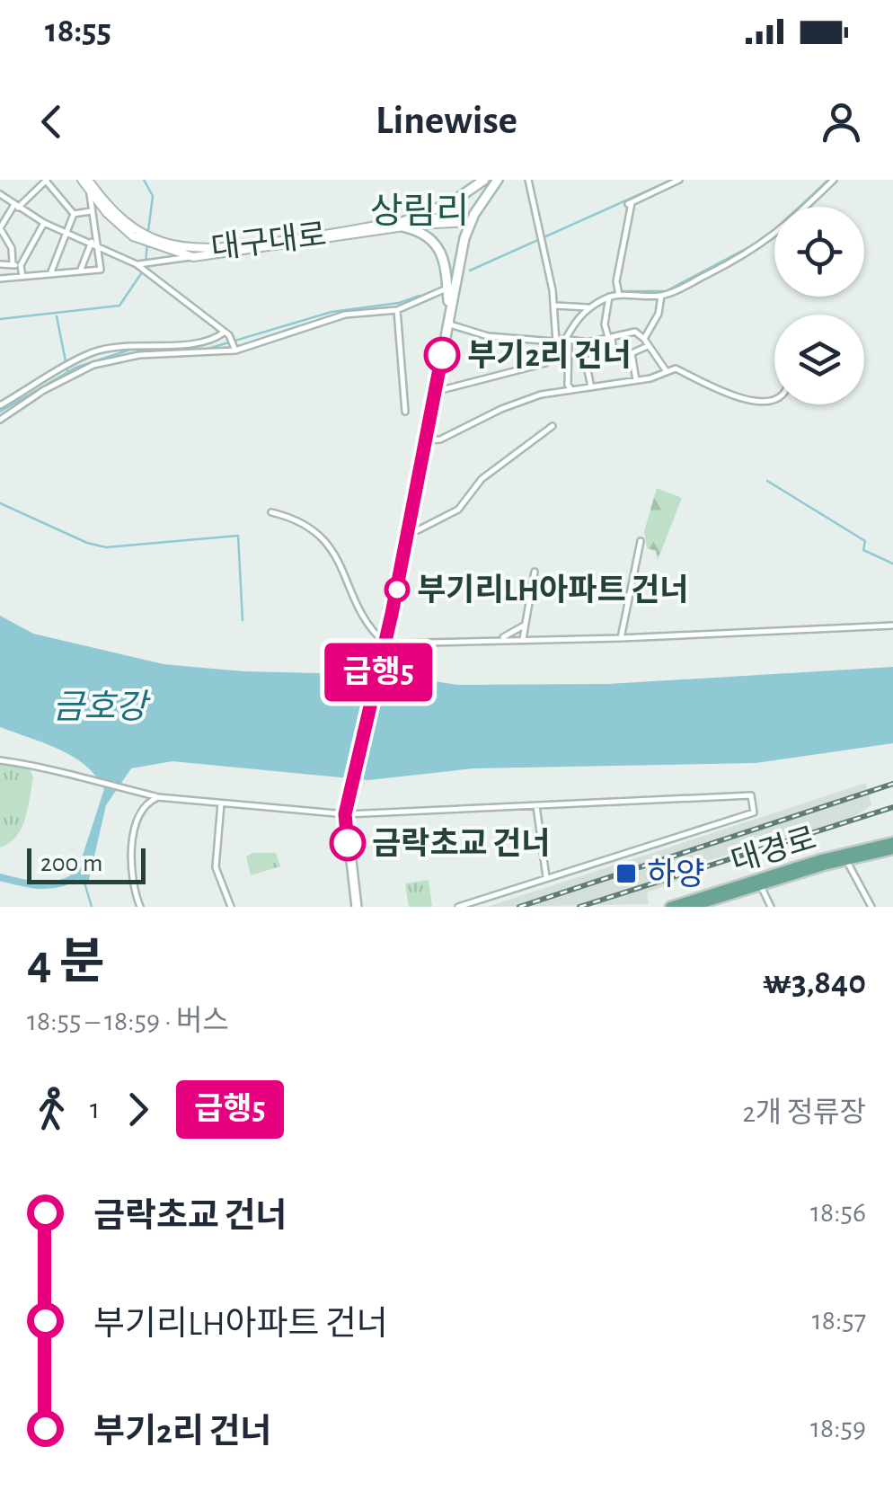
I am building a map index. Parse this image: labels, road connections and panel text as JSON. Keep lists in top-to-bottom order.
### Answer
{
  "streets": {
    "main road": ["대경로"],
    "street": ["대구대로"]
  },
  "districts": ["상림리"],
  "water": ["금호강"],
  "places": {
    "other": ["부기2리 건너", "부기리LH아파트 건너", "금락초교 건너"],
    "transit": ["하양"]
  },
  "lines": ["bus line 급행5"],
  "scale_bar": "200 m",
  "page": {
    "status": "18:55",
    "header": "Linewise",
    "on_map": "급행5",
    "scale": "200 m",
    "heading": ["4 분", "18:55 – 18:59 · 버스", "₩3,840"],
    "legs": ["1", "급행5", "2개 정류장"],
    "list": [
      {
        "name": "금락초교 건너",
        "value": "18:56"
      },
      {
        "name": "부기리LH아파트 건너",
        "value": "18:57"
      },
      {
        "name": "부기2리 건너",
        "value": "18:59"
      }
    ]
  }
}
